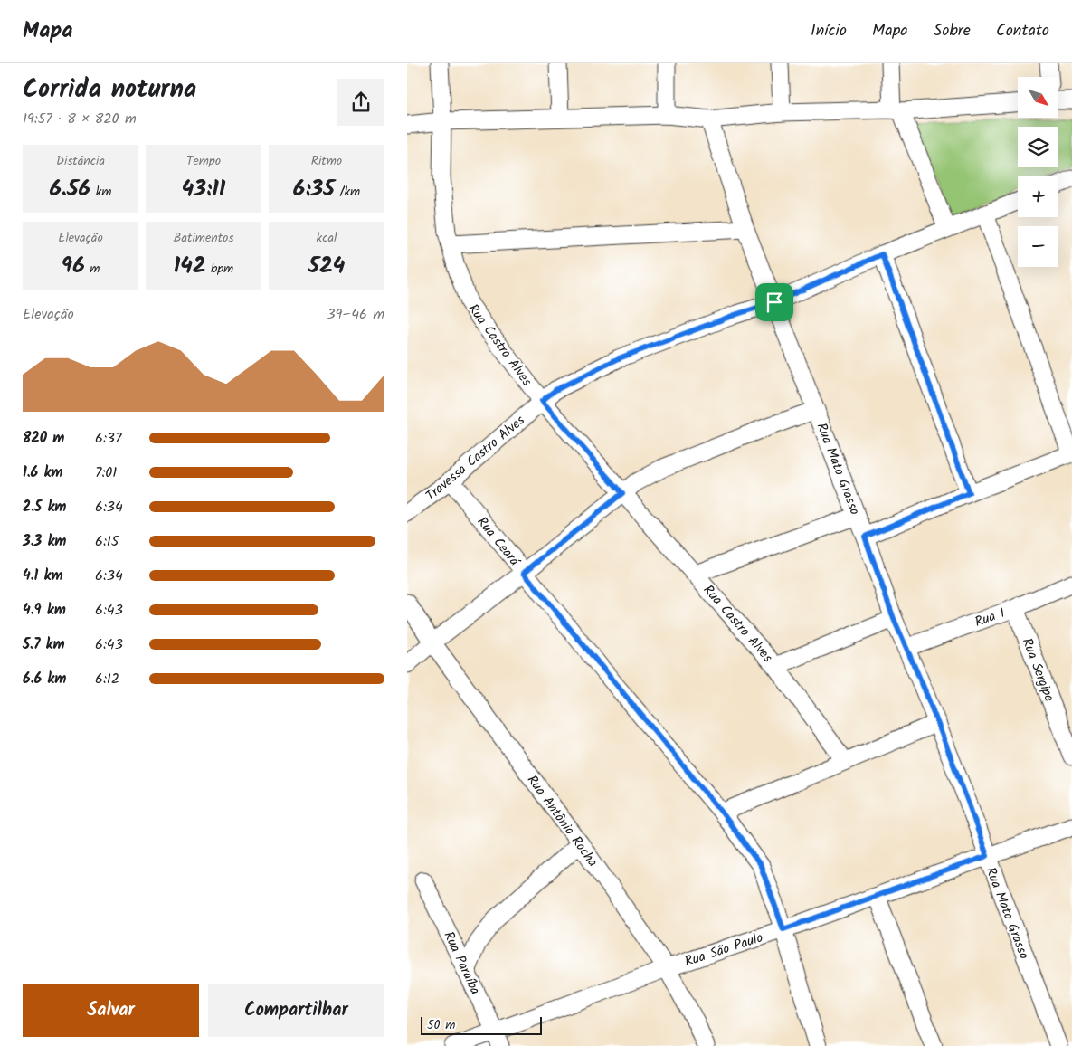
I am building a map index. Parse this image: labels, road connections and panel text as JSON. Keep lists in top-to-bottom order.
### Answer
{
  "streets": {
    "street": [
      "Rua Castro Alves",
      "Travessa Castro Alves",
      "Rua Mato Grasso",
      "Rua Ceará",
      "Rua 1",
      "Rua Sergipe",
      "Rua Antônio Rocha",
      "Rua São Paulo",
      "Rua Paraíba"
    ]
  },
  "crossings": [
    ["Rua Castro Alves", "Travessa Castro Alves"],
    ["Travessa Castro Alves", "Rua Mato Grasso"],
    ["Travessa Castro Alves", "Rua Ceará"],
    ["Rua Mato Grasso", "Rua 1"],
    ["Rua Mato Grasso", "Rua São Paulo"],
    ["Rua Ceará", "Rua São Paulo"],
    ["Rua 1", "Rua Sergipe"],
    ["Rua Antônio Rocha", "Rua São Paulo"],
    ["Rua São Paulo", "Rua Paraíba"]
  ],
  "scale_bar": "50 m",
  "north": "bottom right",
  "page": {
    "header": "Mapa",
    "nav": [
      "Início",
      "Mapa",
      "Sobre",
      "Contato"
    ],
    "heading": ["Corrida noturna", "19:57 · 8 × 820 m"],
    "map_buttons": ["+", "−"],
    "stats": [
      ["Distância", "6.56 km"],
      ["Tempo", "43:11"],
      ["Ritmo", "6:35 /km"],
      ["Elevação", "96 m"],
      ["Batimentos", "142 bpm"],
      ["kcal", "524"]
    ],
    "chart": ["Elevação", "39–46 m"],
    "list": [
      {
        "name": "820 m",
        "note": "6:37"
      },
      {
        "name": "1.6 km",
        "note": "7:01"
      },
      {
        "name": "2.5 km",
        "note": "6:34"
      },
      {
        "name": "3.3 km",
        "note": "6:15"
      },
      {
        "name": "4.1 km",
        "note": "6:34"
      },
      {
        "name": "4.9 km",
        "note": "6:43"
      },
      {
        "name": "5.7 km",
        "note": "6:43"
      },
      {
        "name": "6.6 km",
        "note": "6:12"
      }
    ],
    "buttons": ["Salvar", "Compartilhar"],
    "scale": "50 m"
  }
}
